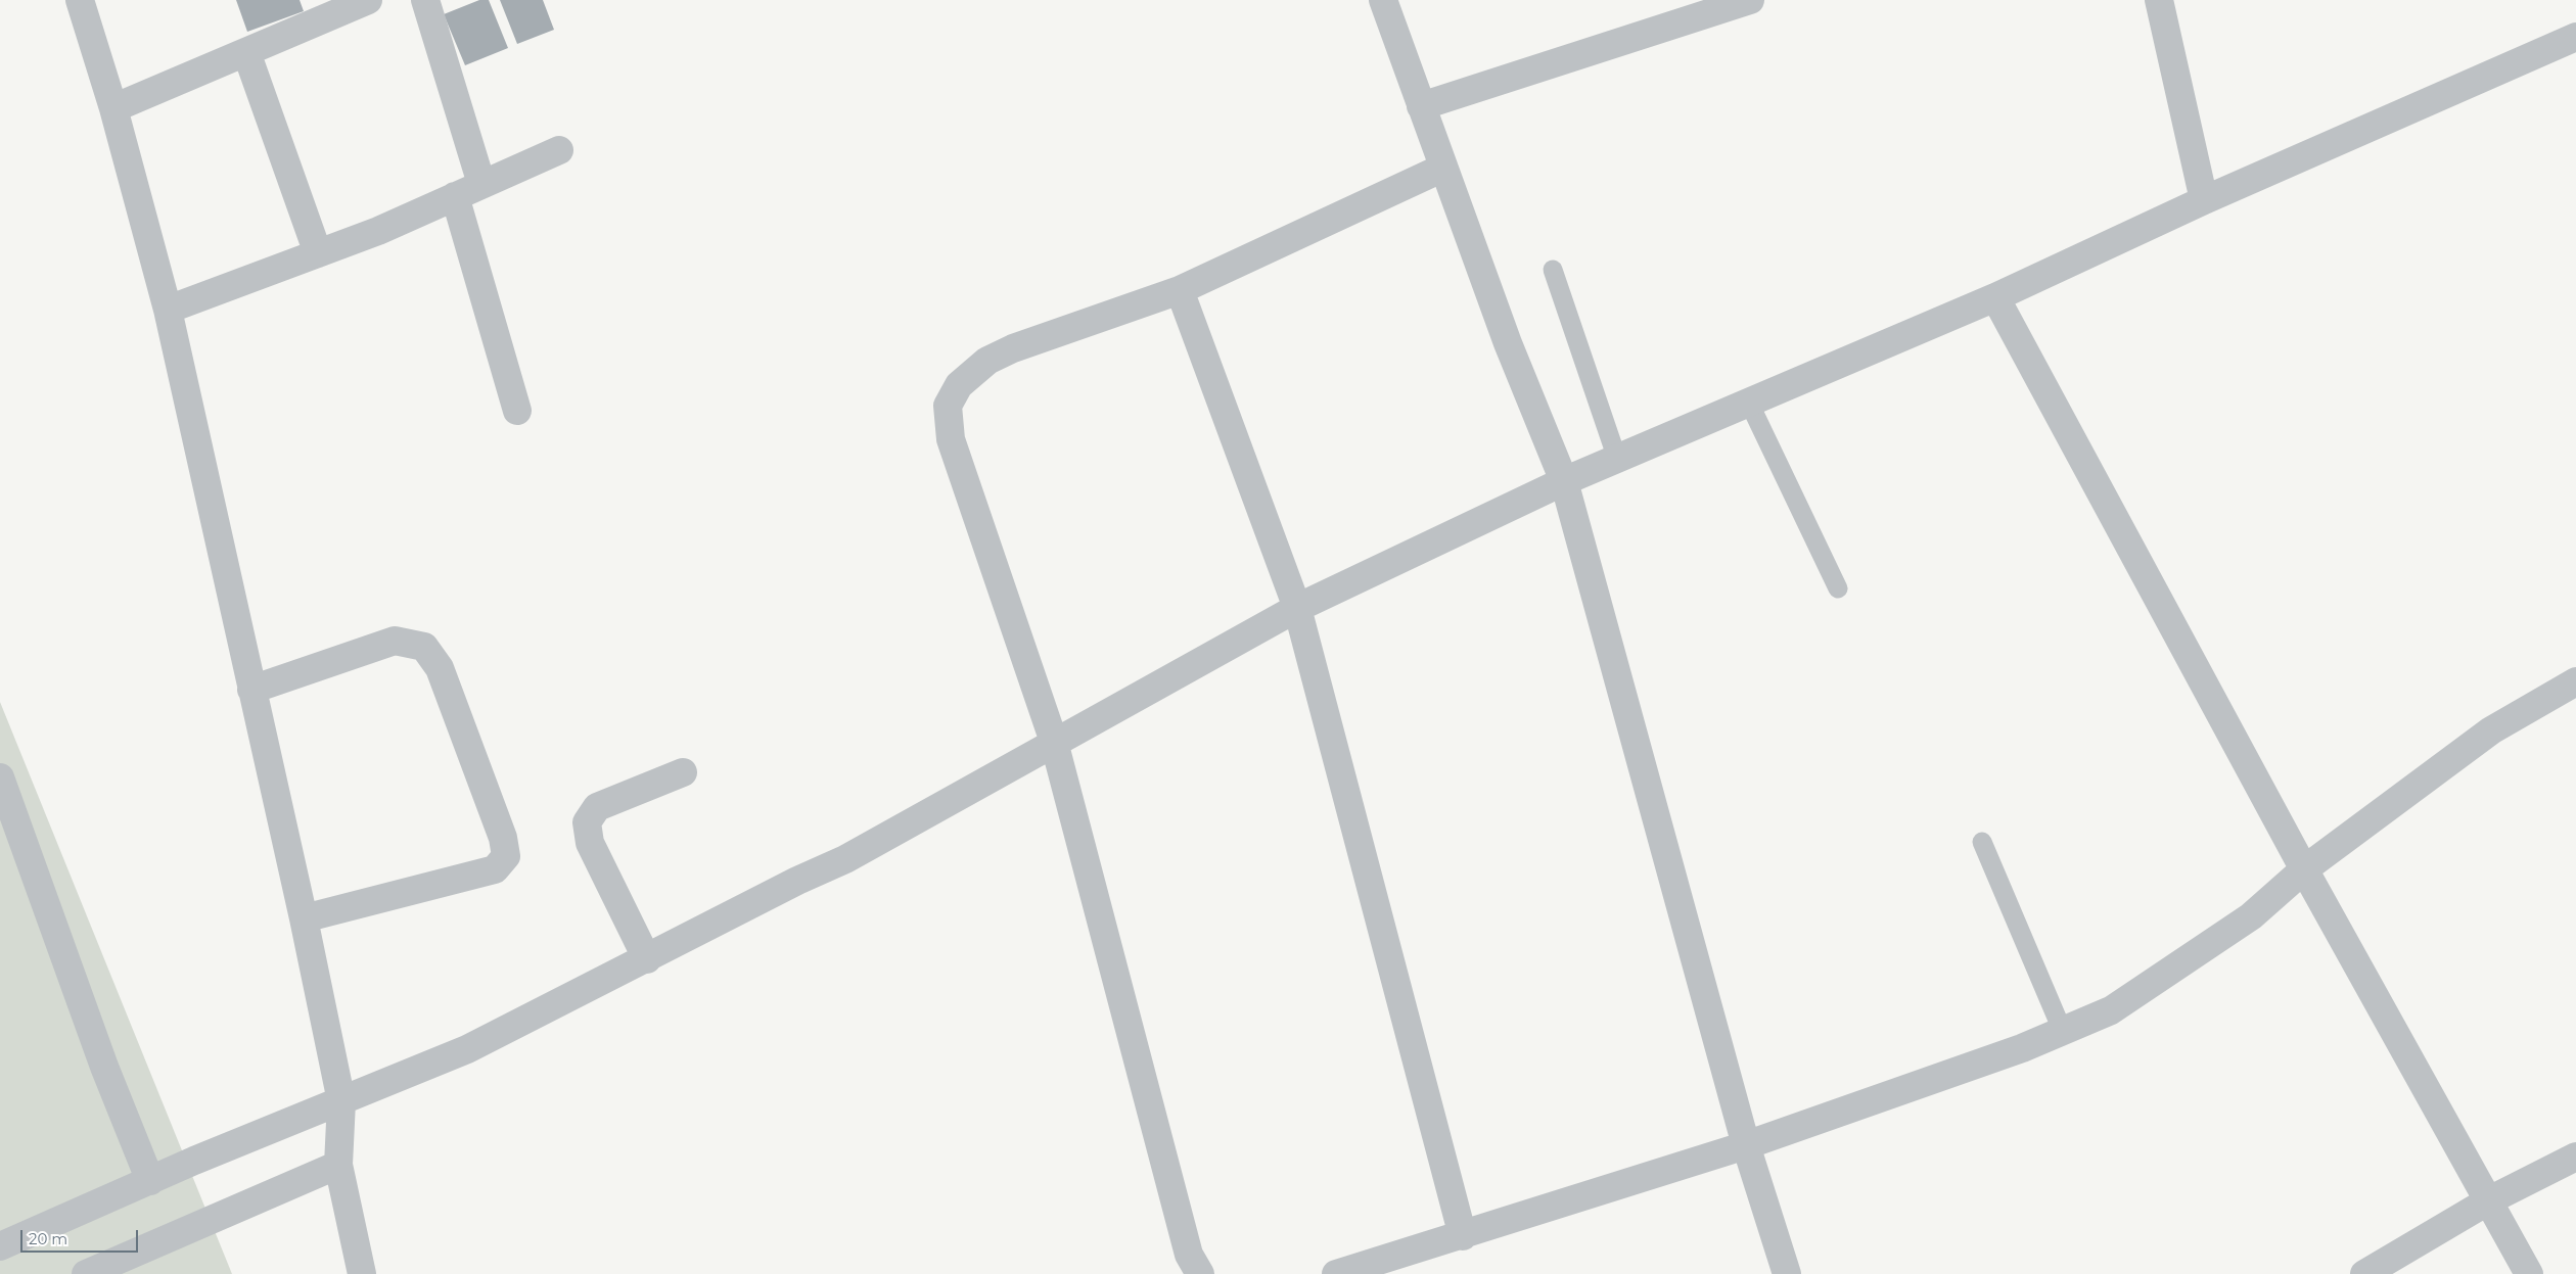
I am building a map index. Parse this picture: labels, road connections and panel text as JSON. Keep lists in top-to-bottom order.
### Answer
{
  "scale_bar": "20 m"
}
